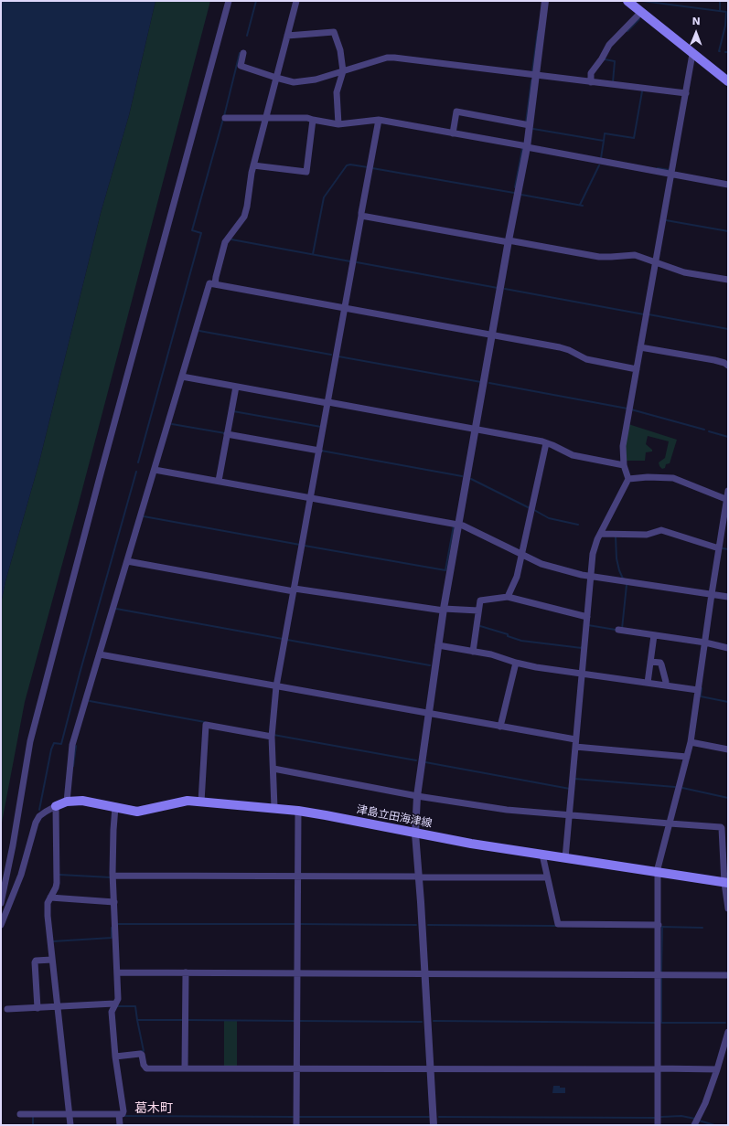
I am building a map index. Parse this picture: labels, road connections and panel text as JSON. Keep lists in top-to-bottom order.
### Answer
{
  "streets": {
    "main road": ["津島立田海津線"]
  },
  "districts": ["葛木町"],
  "north": "top"
}
